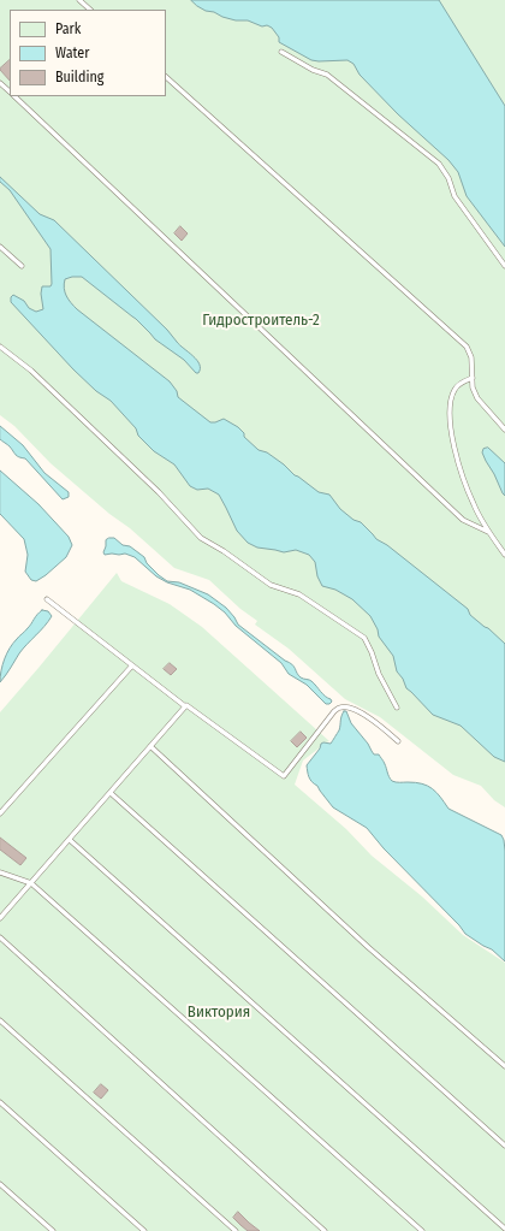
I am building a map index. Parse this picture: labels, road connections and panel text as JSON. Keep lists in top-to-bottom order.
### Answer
{
  "parks": ["Гидростроитель-2", "Виктория"],
  "legend": ["Park", "Water", "Building"]
}
